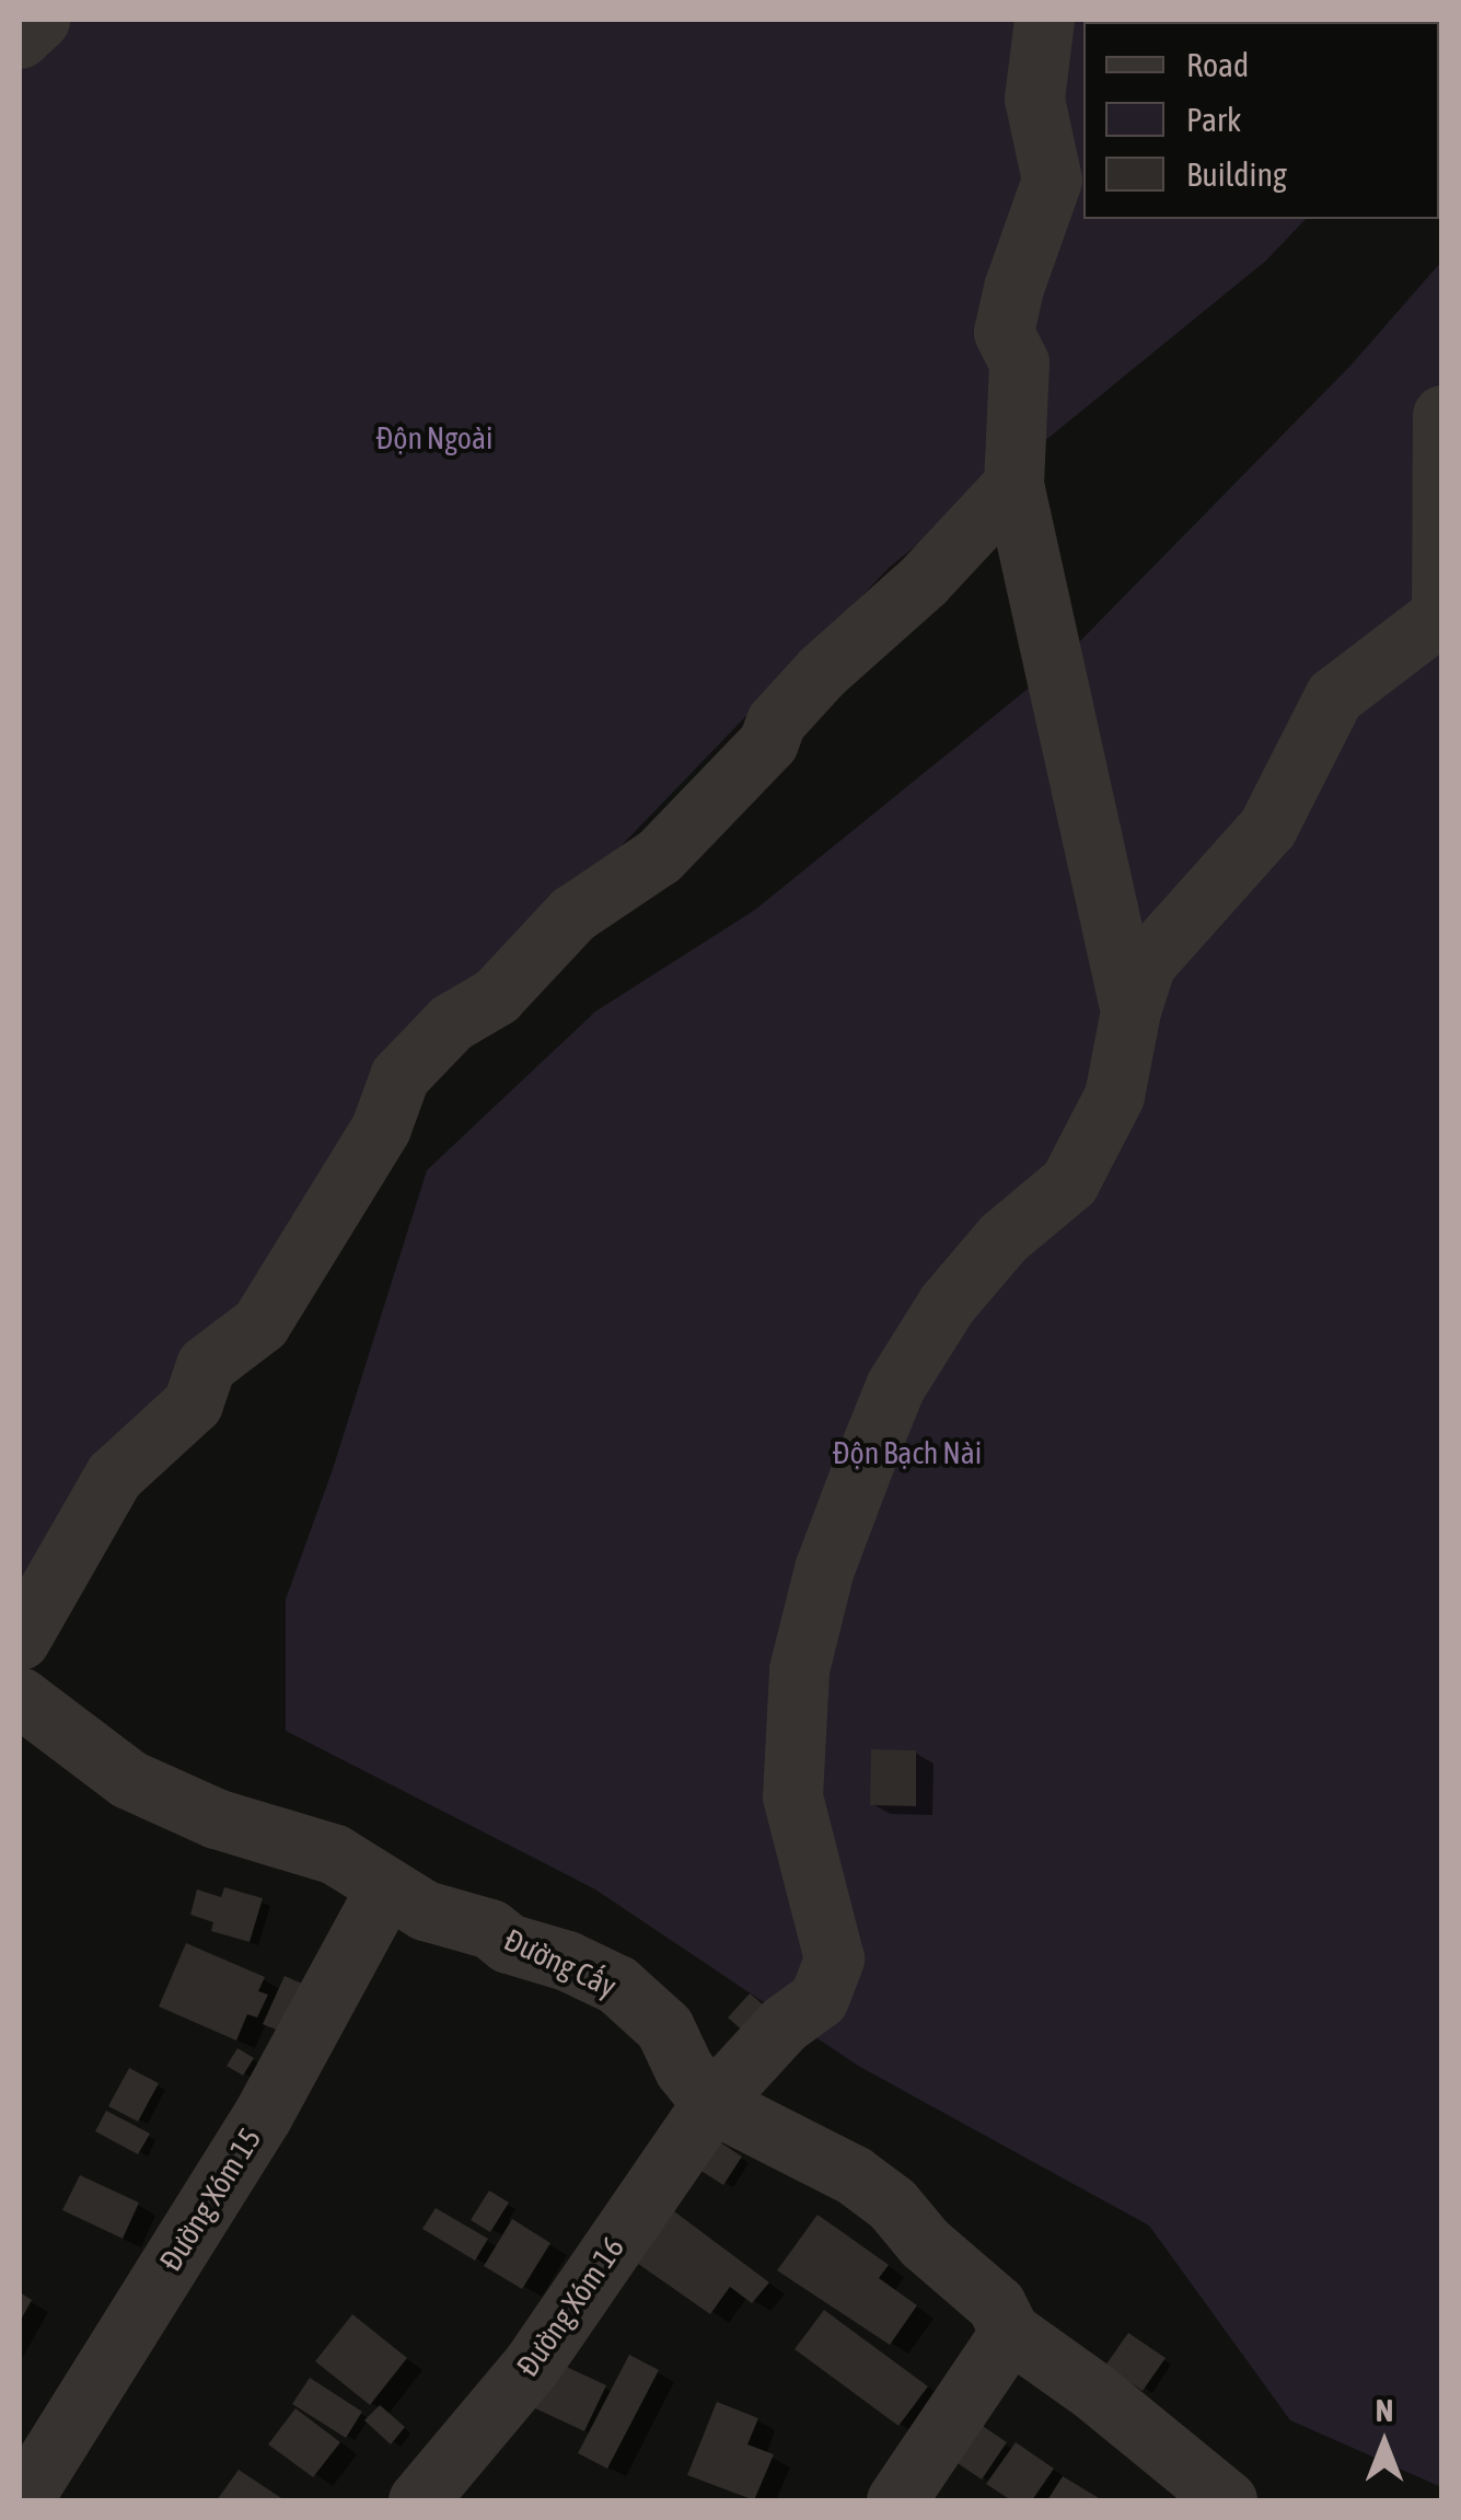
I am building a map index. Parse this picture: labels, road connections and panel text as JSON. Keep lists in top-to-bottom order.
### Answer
{
  "streets": {
    "street": ["Đường Cấy", "Đường Xóm 15", "Đường Xóm 16"]
  },
  "crossings": [
    ["Đường Cấy", "Đường Xóm 15"],
    ["Đường Cấy", "Đường Xóm 16"]
  ],
  "parks": ["Độn Ngoài", "Độn Bạch Nài"],
  "legend": ["Road", "Park", "Building"],
  "north": "top"
}
